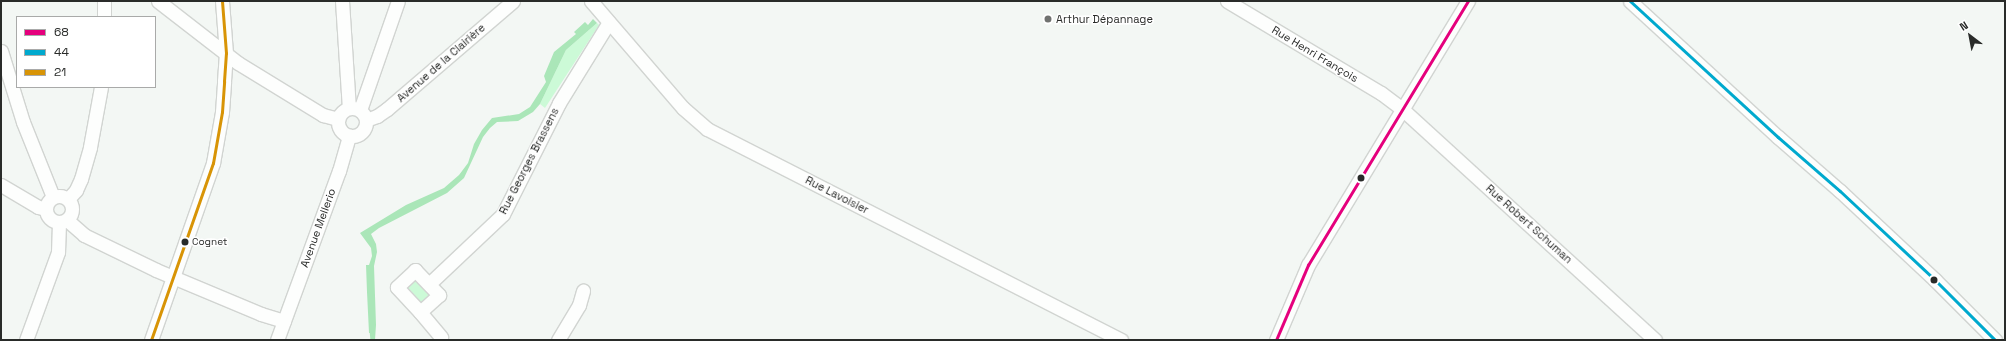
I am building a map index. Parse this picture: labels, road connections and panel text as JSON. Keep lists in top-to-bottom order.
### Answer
{
  "streets": {
    "street": [
      "Rue Henri François",
      "Avenue de la Clairière",
      "Rue Georges Brassens",
      "Rue Lavoisier",
      "Rue Robert Schuman",
      "Avenue Mellerio"
    ]
  },
  "crossings": [
    ["Rue Henri François", "Rue Robert Schuman"],
    ["Avenue de la Clairière", "Avenue Mellerio"],
    ["Rue Georges Brassens", "Rue Lavoisier"]
  ],
  "places": ["Arthur Dépannage", "Cognet"],
  "lines": ["transit line 68", "transit line 44", "transit line 21"],
  "legend": ["68", "44", "21"],
  "north": "top left"
}
